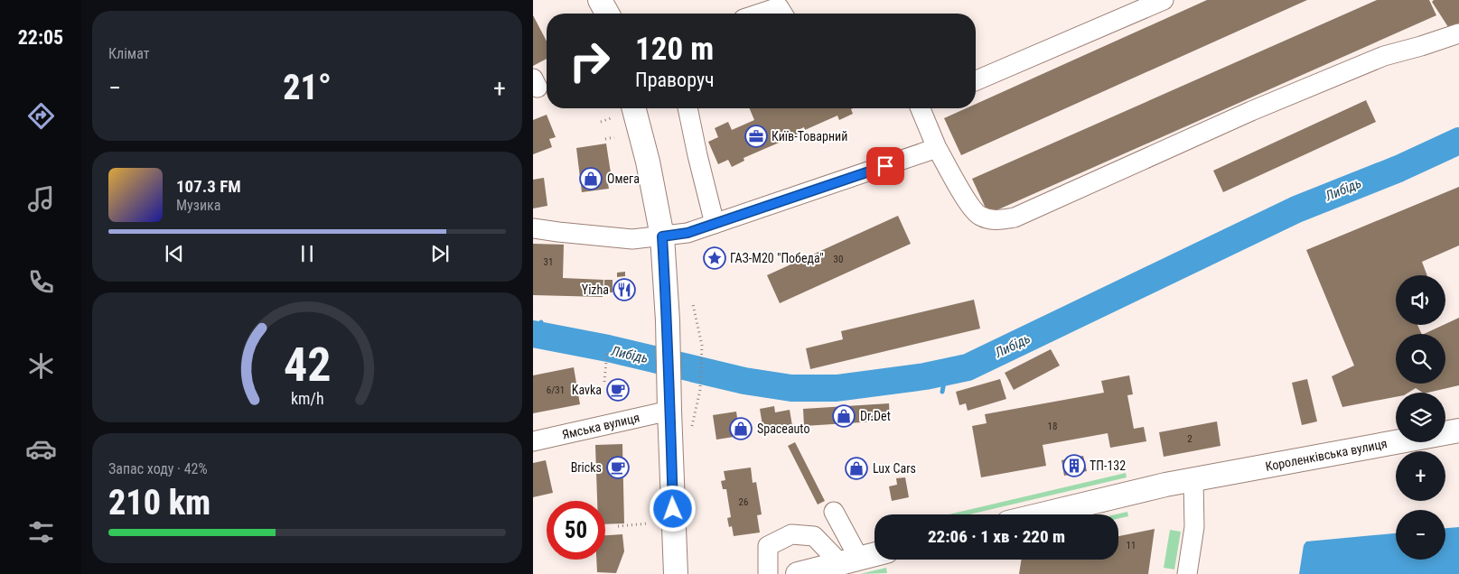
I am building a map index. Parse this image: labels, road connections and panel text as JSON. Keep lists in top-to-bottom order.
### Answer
{
  "streets": {
    "main road": ["Короленківська вулиця"],
    "street": ["Ямська вулиця"]
  },
  "water": ["Либідь"],
  "places": {
    "office": ["Київ-Товарний"],
    "shop": [
      "Омега",
      "Dr.Det",
      "Spaceauto",
      "Lux Cars"
    ],
    "place": ["ГАЗ-М20 \"Победа\""],
    "restaurant": ["Yizha"],
    "cafe": ["Kavka", "Bricks"],
    "building": ["ТП-132"]
  },
  "house_numbers": [
    "30",
    "31",
    "6/31",
    "18",
    "2",
    "26",
    "11"
  ],
  "page": {
    "tabs": "22:05",
    "tile": [
      "Клімат",
      ["Запас ходу · 42%", "210 km"]
    ],
    "turn": ["120 m", "Праворуч"],
    "heat": ["−", "21°", "+"],
    "song": ["107.3 FM", "Музика"],
    "map_buttons": ["+", "−"],
    "limit": "50",
    "trip": "22:06 · 1 хв · 220 m",
    "gauge": ["42", "km/h"]
  }
}
